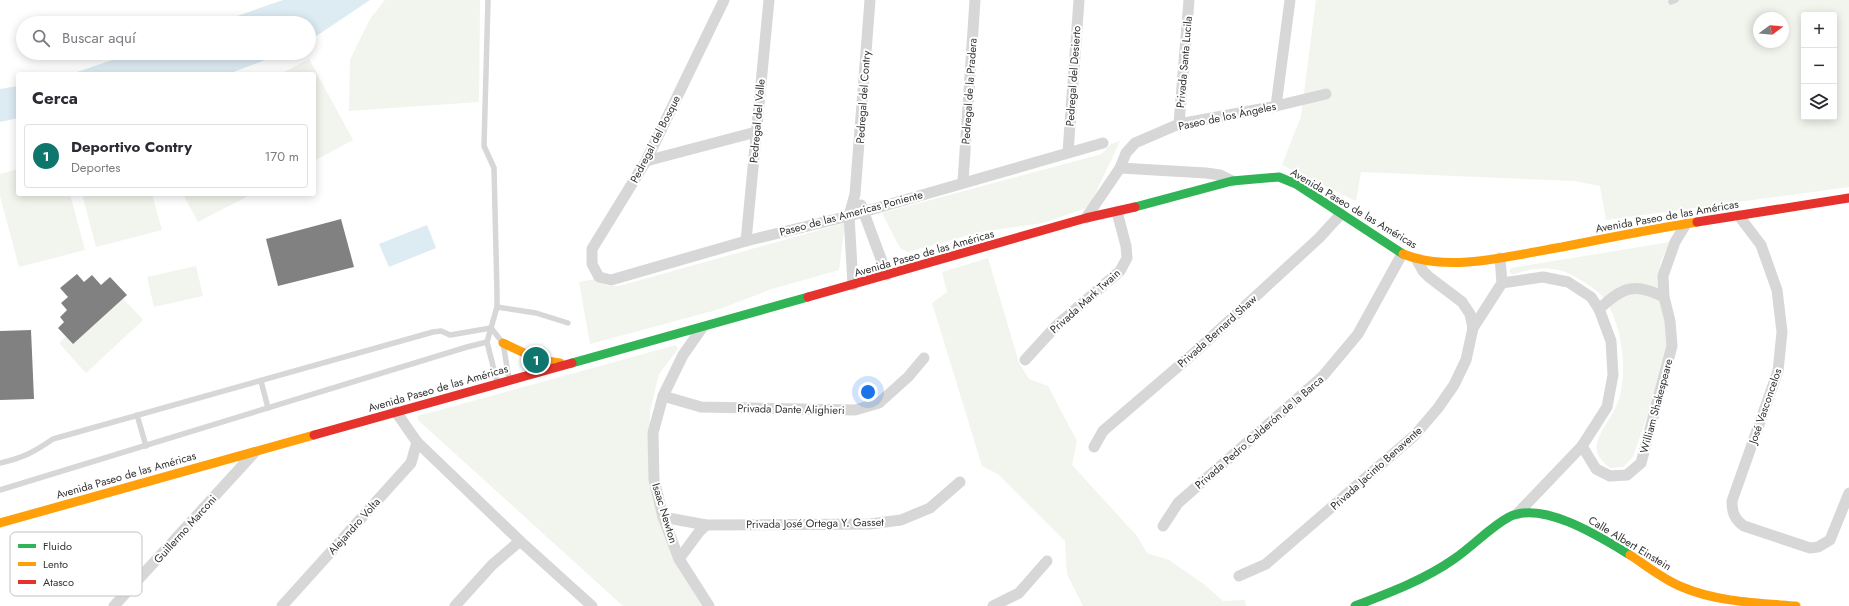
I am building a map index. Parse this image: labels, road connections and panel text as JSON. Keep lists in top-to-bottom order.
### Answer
{
  "streets": {
    "street": [
      "Privada Santa Lucila",
      "Pedregal del Desierto",
      "Pedregal de la Pradera",
      "Pedregal del Contry",
      "Paseo de los Ángeles",
      "Pedregal del Valle",
      "Pedregal del Bosque",
      "Avenida Paseo de las Américas",
      "Paseo de las Americas Poniente",
      "Privada Mark Twain",
      "Privada Bernard Shaw",
      "William Shakespeare",
      "José Vasconcelos",
      "Privada Dante Alighieri",
      "Privada Pedro Calderón de la Barca",
      "Privada Jacinto Benavente",
      "Isaac Newton",
      "Privada José Ortega Y. Gasset",
      "Alejandro Volta",
      "Guillermo Marconi",
      "Calle Albert Einstein"
    ]
  },
  "crossings": [
    ["Privada Santa Lucila", "Paseo de los Ángeles"],
    ["Pedregal del Desierto", "Paseo de las Americas Poniente"],
    ["Pedregal de la Pradera", "Paseo de las Americas Poniente"],
    ["Pedregal del Contry", "Avenida Paseo de las Américas"],
    ["Pedregal del Contry", "Paseo de las Americas Poniente"],
    ["Paseo de los Ángeles", "Avenida Paseo de las Américas"],
    ["Pedregal del Valle", "Paseo de las Americas Poniente"],
    ["Pedregal del Bosque", "Paseo de las Americas Poniente"],
    ["Avenida Paseo de las Américas", "Privada Mark Twain"],
    ["Avenida Paseo de las Américas", "Privada Bernard Shaw"],
    ["Avenida Paseo de las Américas", "William Shakespeare"],
    ["Avenida Paseo de las Américas", "José Vasconcelos"],
    ["Avenida Paseo de las Américas", "Privada Pedro Calderón de la Barca"],
    ["Avenida Paseo de las Américas", "Isaac Newton"],
    ["Avenida Paseo de las Américas", "Guillermo Marconi"],
    ["Privada Dante Alighieri", "Isaac Newton"],
    ["Isaac Newton", "Privada José Ortega Y. Gasset"]
  ],
  "legend": ["Fluido", "Lento", "Atasco"],
  "north": "right",
  "page": {
    "map_buttons": ["+", "−"],
    "search": "Buscar aquí",
    "heading": "Cerca",
    "list": [
      {
        "mark": "1",
        "name": "Deportivo Contry",
        "note": "Deportes",
        "value": "170 m"
      }
    ],
    "pins": "1"
  }
}
